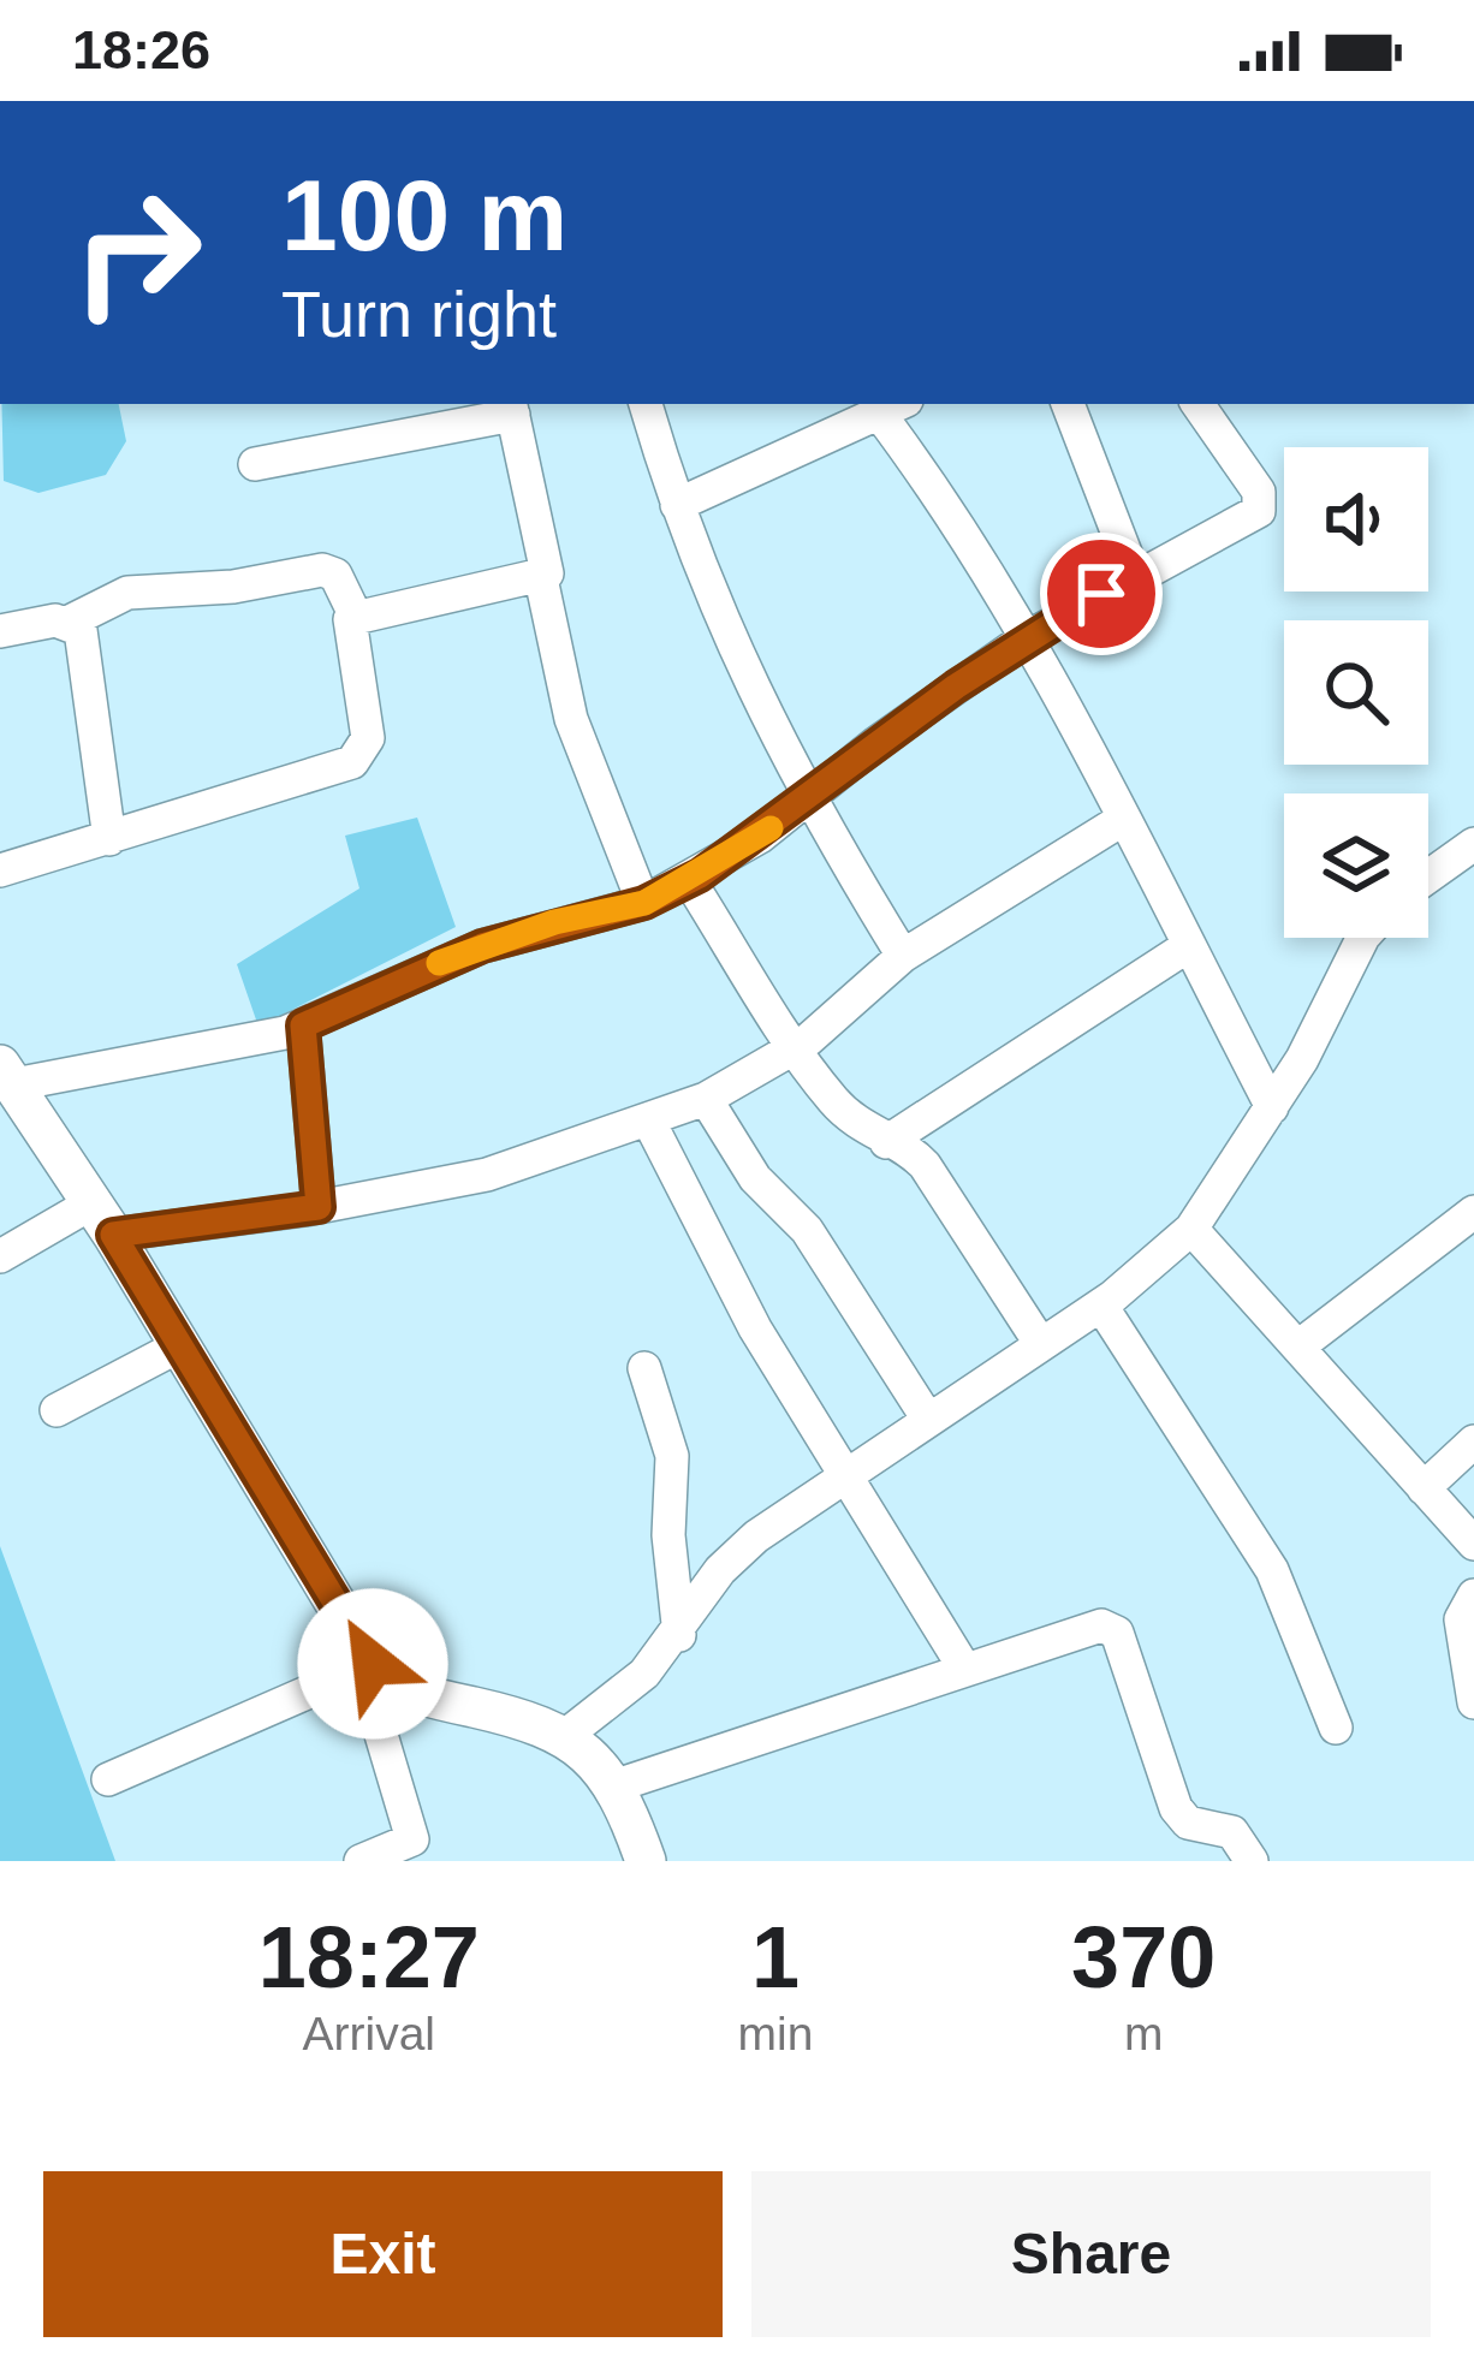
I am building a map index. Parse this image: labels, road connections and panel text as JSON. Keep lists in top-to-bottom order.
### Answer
{
  "page": {
    "status": "18:26",
    "turn": ["100 m", "Turn right"],
    "eta": [
      "18:27",
      "Arrival",
      "1",
      "min",
      "370",
      "m"
    ],
    "buttons": ["Exit", "Share"]
  }
}
